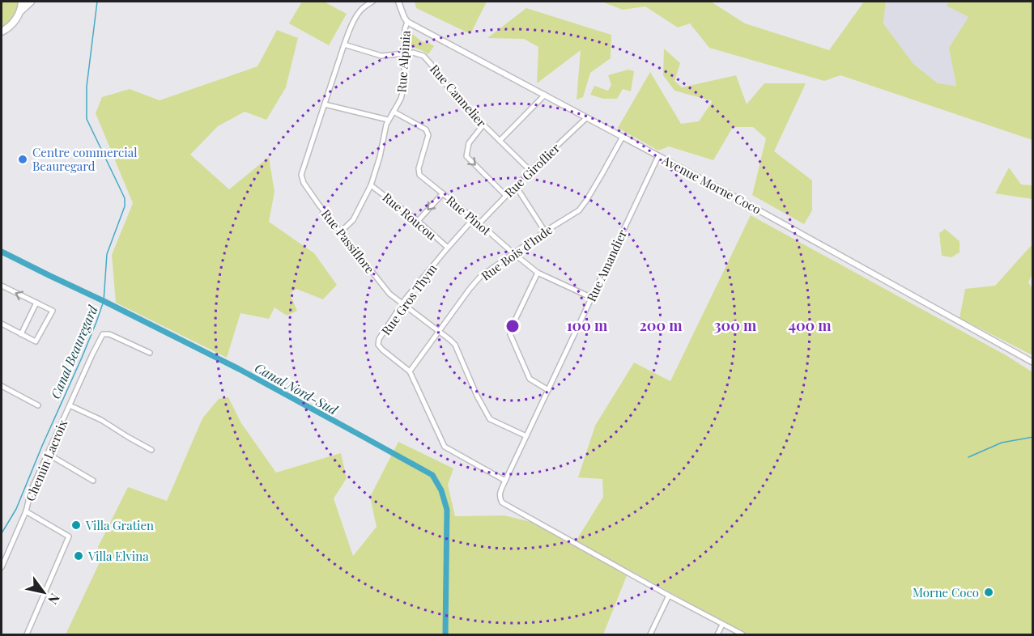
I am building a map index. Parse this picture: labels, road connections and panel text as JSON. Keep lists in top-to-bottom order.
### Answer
{
  "streets": {
    "street": [
      "Rue Alpinia",
      "Rue Cannelier",
      "Rue Giroflier",
      "Avenue Morne Coco",
      "Rue Pinot",
      "Rue Roucou",
      "Rue Passiflore",
      "Rue Bois d'Inde",
      "Rue Amandier",
      "Rue Gros Thym",
      "Chemin Lacroix"
    ]
  },
  "crossings": [
    ["Rue Alpinia", "Rue Cannelier"],
    ["Rue Alpinia", "Avenue Morne Coco"],
    ["Rue Alpinia", "Rue Pinot"],
    ["Rue Alpinia", "Rue Roucou"],
    ["Rue Alpinia", "Rue Passiflore"],
    ["Rue Cannelier", "Rue Giroflier"],
    ["Rue Cannelier", "Rue Passiflore"],
    ["Rue Giroflier", "Avenue Morne Coco"],
    ["Rue Giroflier", "Rue Pinot"],
    ["Avenue Morne Coco", "Rue Bois d'Inde"],
    ["Avenue Morne Coco", "Rue Amandier"],
    ["Rue Pinot", "Rue Bois d'Inde"],
    ["Rue Pinot", "Rue Amandier"],
    ["Rue Pinot", "Rue Gros Thym"],
    ["Rue Roucou", "Rue Gros Thym"],
    ["Rue Passiflore", "Rue Bois d'Inde"],
    ["Rue Passiflore", "Rue Amandier"],
    ["Rue Passiflore", "Rue Gros Thym"],
    ["Rue Bois d'Inde", "Rue Gros Thym"],
    ["Rue Amandier", "Rue Gros Thym"]
  ],
  "water": ["Canal Beauregard", "Canal Nord-Sud"],
  "places": [
    "Centre commercial Beauregard",
    "Villa Gratien",
    "Villa Elvina",
    "Morne Coco"
  ],
  "north": "bottom right",
  "rings": [
    "100 m",
    "200 m",
    "300 m",
    "400 m"
  ]
}
